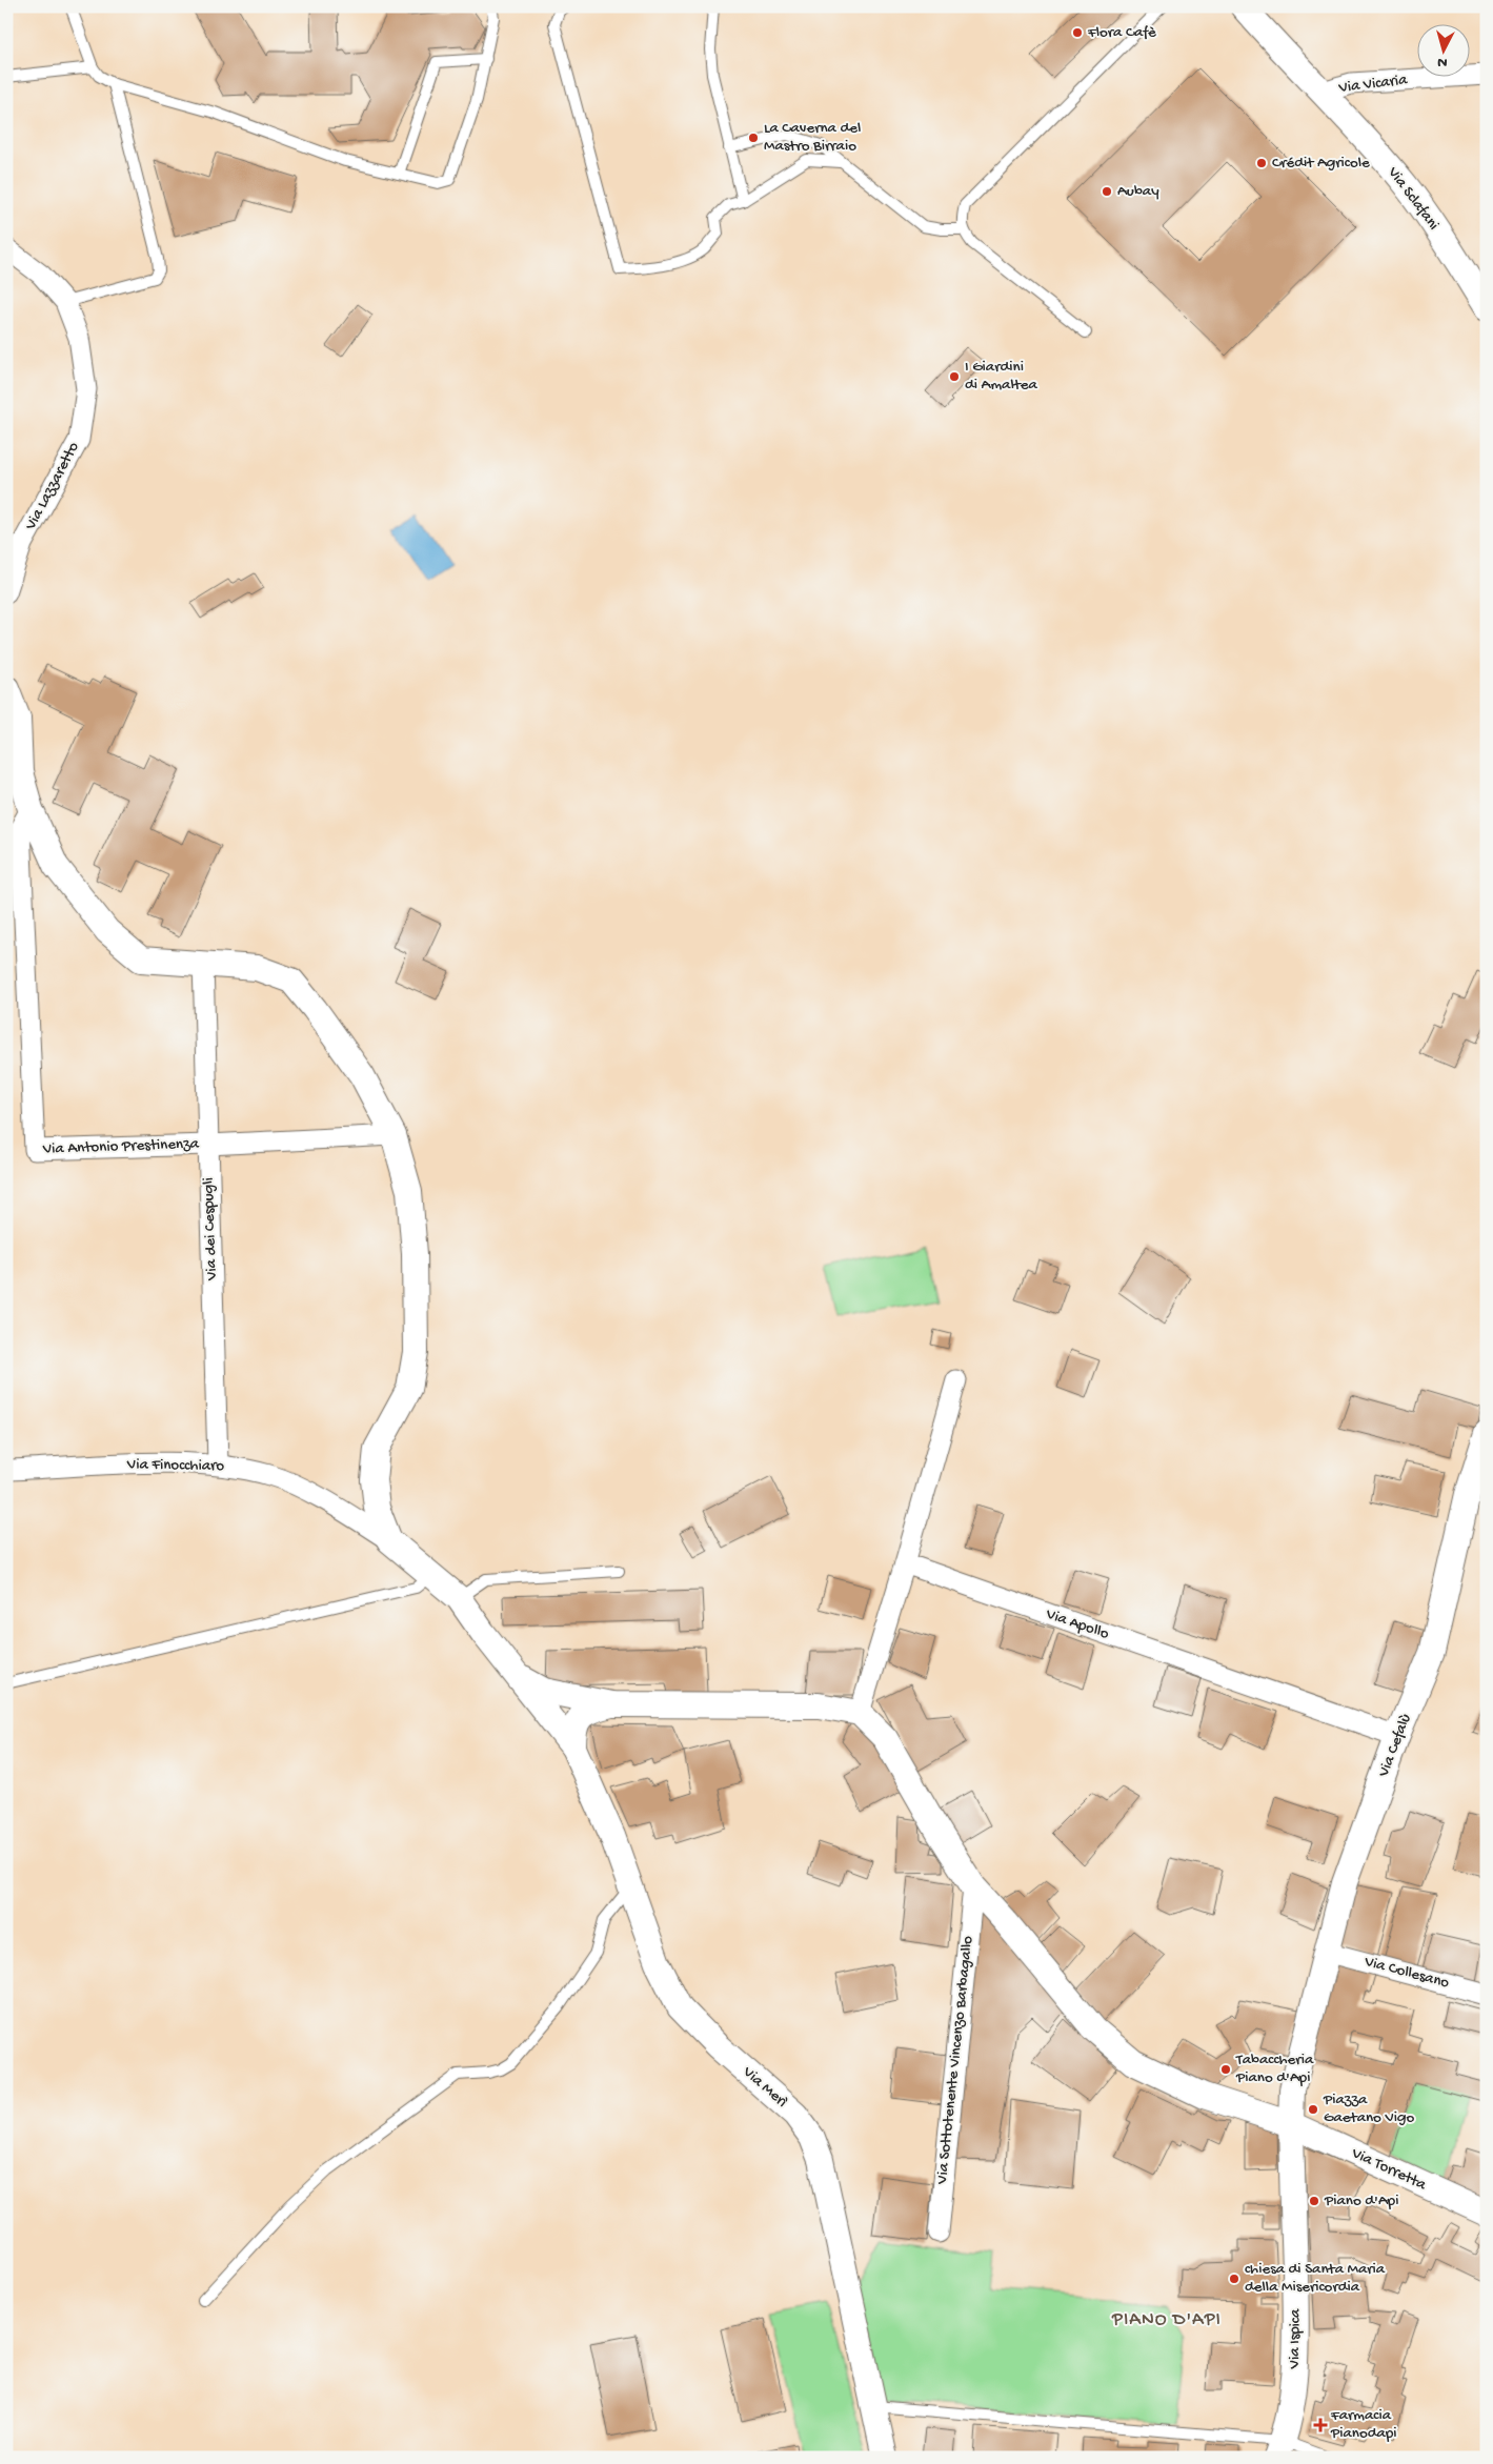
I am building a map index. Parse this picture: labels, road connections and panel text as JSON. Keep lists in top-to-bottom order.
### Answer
{
  "streets": {
    "street": [
      "Via Vicaria",
      "Via Sclafani",
      "Via Lazzaretto",
      "Via Antonio Prestinenza",
      "Via dei Cespugli",
      "Via Finocchiaro",
      "Via Apollo",
      "Via Cefalù",
      "Via Collesano",
      "Via Sottotenente Vincenzo Barbagallo",
      "Via Merì",
      "Via Torretta",
      "Via Ispica"
    ]
  },
  "crossings": [
    ["Via Vicaria", "Via Sclafani"],
    ["Via Antonio Prestinenza", "Via dei Cespugli"],
    ["Via dei Cespugli", "Via Finocchiaro"],
    ["Via Apollo", "Via Cefalù"],
    ["Via Cefalù", "Via Collesano"],
    ["Via Cefalù", "Via Ispica"],
    ["Via Torretta", "Via Ispica"]
  ],
  "districts": ["PIANO D'API"],
  "places": {
    "other": [
      "Flora Cafè",
      "La Caverna del Mastro Birraio",
      "Crédit Agricole",
      "Aubay",
      "I Giardini di Amaltea",
      "Tabaccheria Piano d'Api",
      "Piazza Gaetano Vigo",
      "Piano d'Api",
      "chiesa di Santa Maria della Misericordia"
    ],
    "health": ["Farmacia Pianodapi"]
  },
  "north": "bottom"
}
